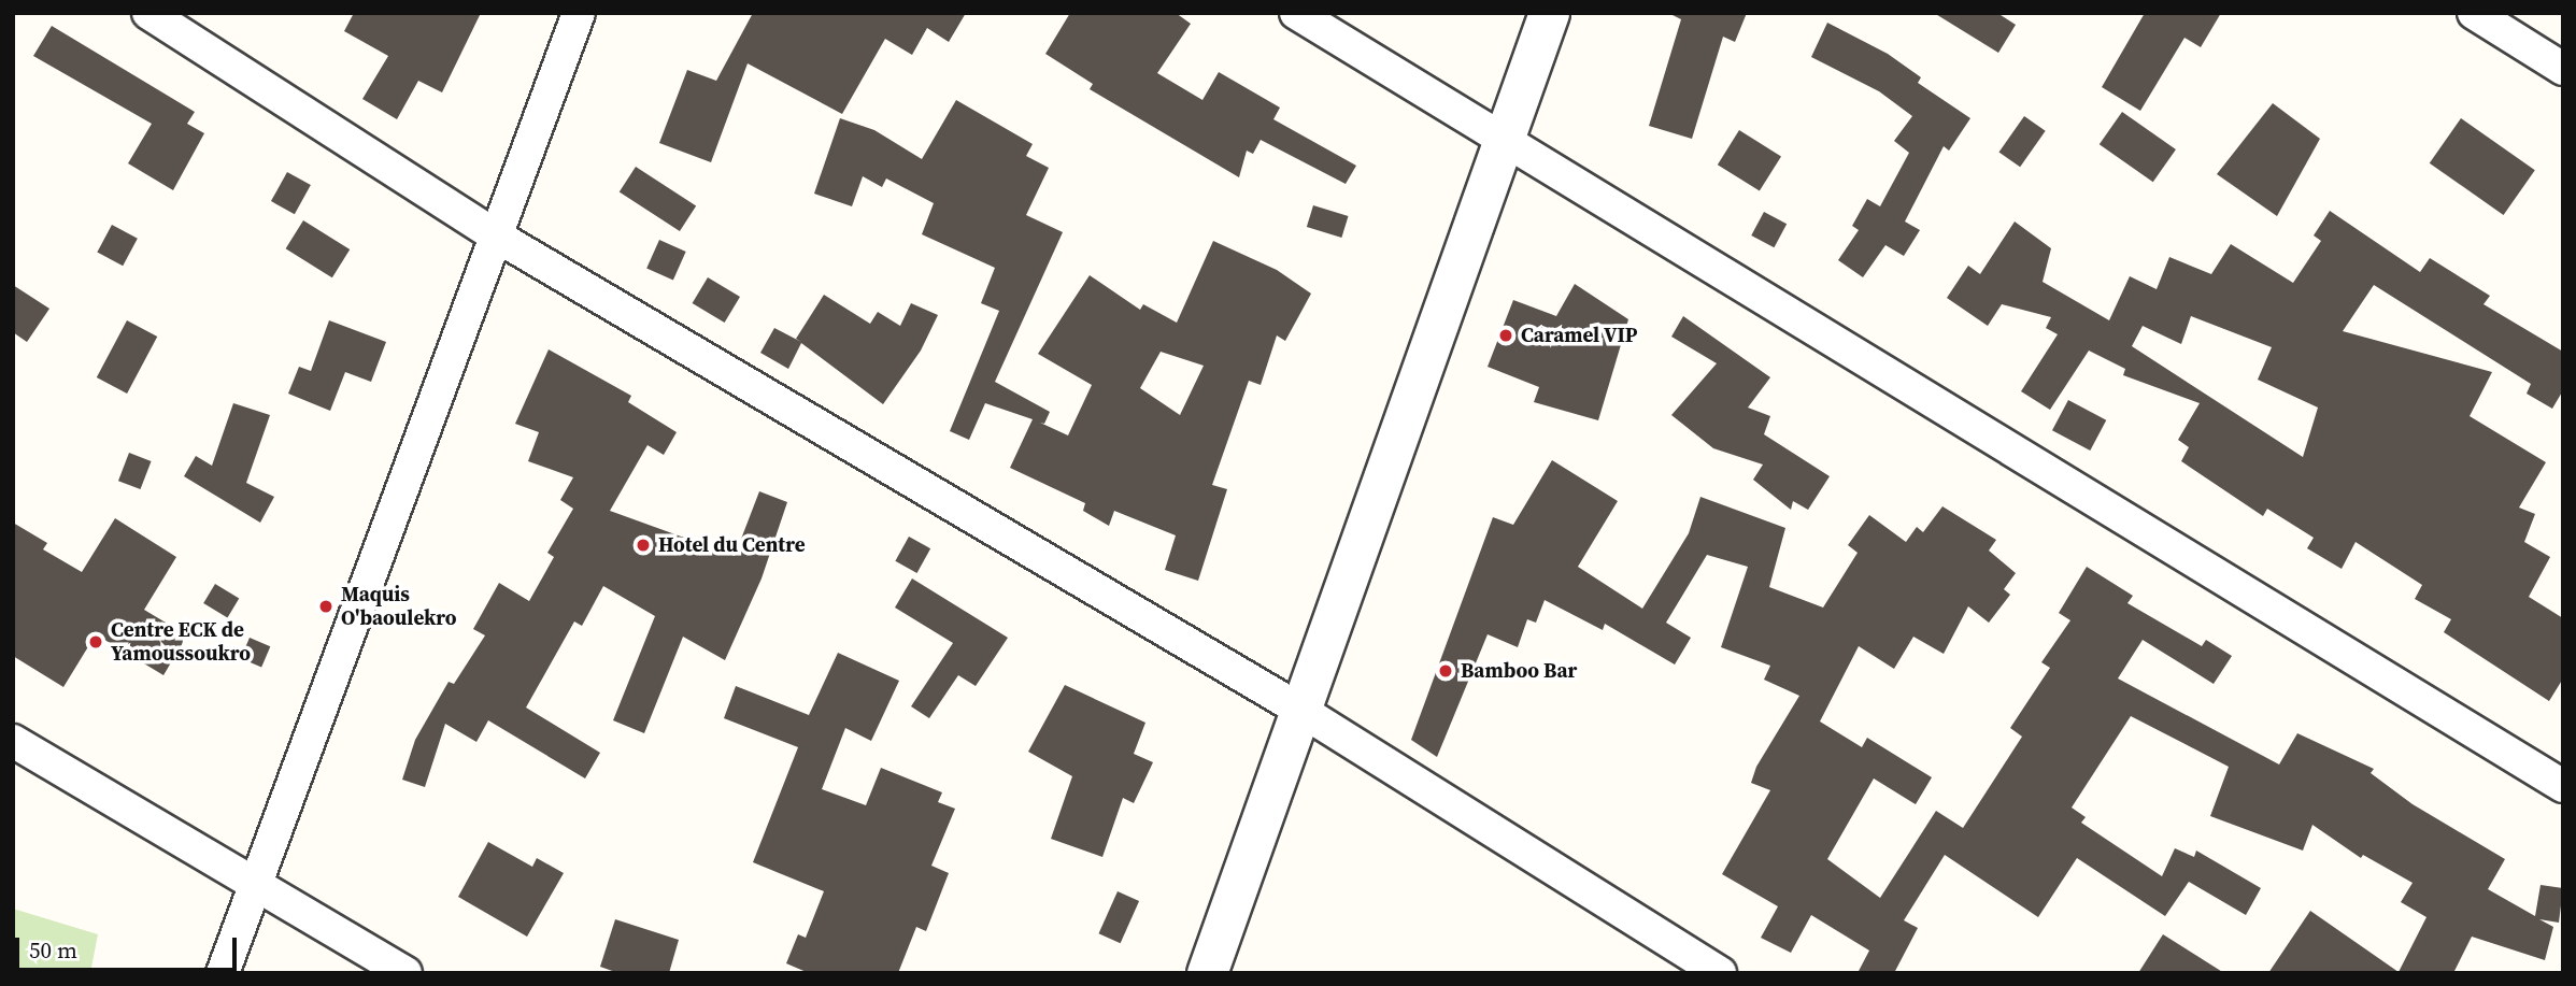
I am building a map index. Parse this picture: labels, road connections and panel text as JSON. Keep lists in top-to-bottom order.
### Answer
{
  "places": [
    "Caramel VIP",
    "Hotel du Centre",
    "Maquis O'baoulekro",
    "Centre ECK de Yamoussoukro",
    "Bamboo Bar"
  ],
  "scale_bar": "50 m"
}
